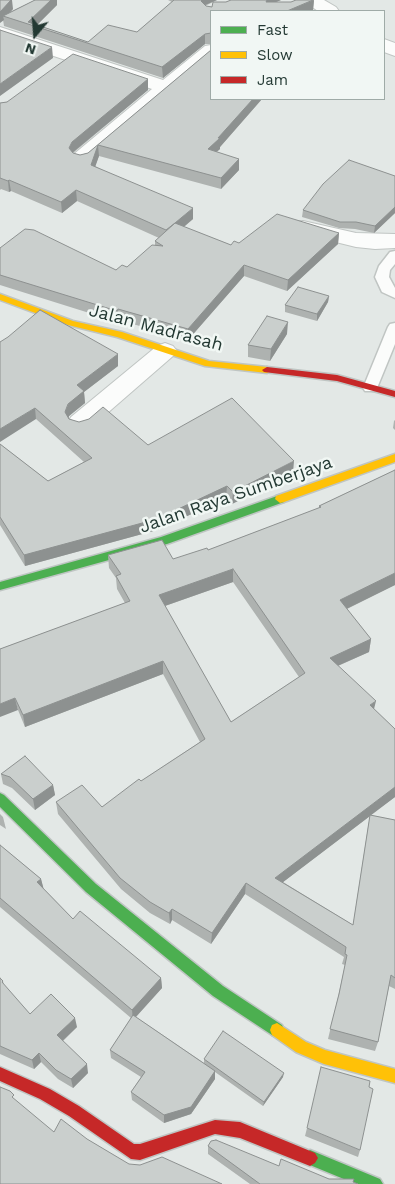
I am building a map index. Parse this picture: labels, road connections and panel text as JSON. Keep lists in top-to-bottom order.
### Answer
{
  "streets": {
    "street": ["Jalan Madrasah", "Jalan Raya Sumberjaya"]
  },
  "legend": ["Fast", "Slow", "Jam"],
  "north": "bottom"
}
